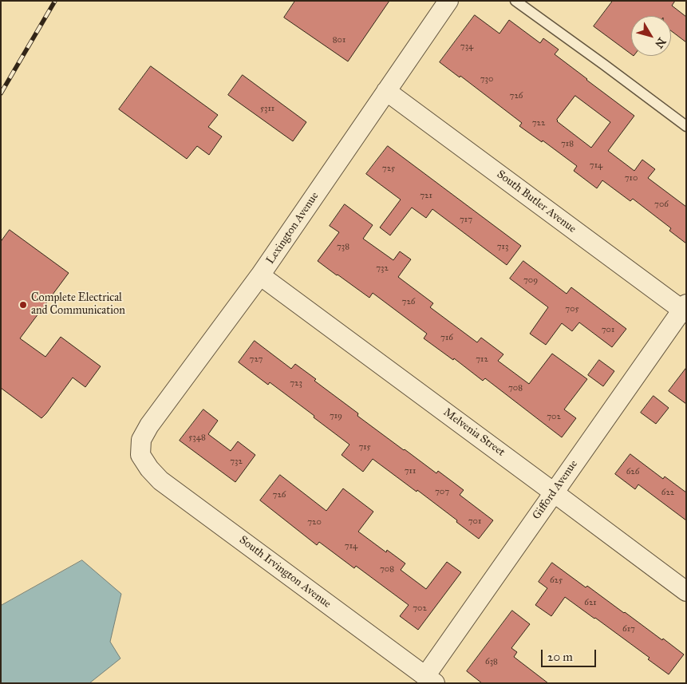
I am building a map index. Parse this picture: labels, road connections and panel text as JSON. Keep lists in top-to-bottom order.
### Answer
{
  "streets": {
    "street": [
      "South Butler Avenue",
      "Lexington Avenue",
      "Melvenia Street",
      "Gifford Avenue",
      "South Irvington Avenue"
    ]
  },
  "crossings": [
    ["South Butler Avenue", "Lexington Avenue"],
    ["South Butler Avenue", "Gifford Avenue"],
    ["Lexington Avenue", "Melvenia Street"],
    ["Lexington Avenue", "South Irvington Avenue"],
    ["Melvenia Street", "Gifford Avenue"],
    ["Gifford Avenue", "South Irvington Avenue"]
  ],
  "places": ["Complete Electrical and Communication"],
  "house_numbers": [
    "801",
    "734",
    "730",
    "726",
    "5311",
    "722",
    "718",
    "714",
    "725",
    "710",
    "721",
    "706",
    "717",
    "738",
    "713",
    "732",
    "709",
    "726",
    "705",
    "701",
    "716",
    "727",
    "712",
    "723",
    "708",
    "719",
    "702",
    "5348",
    "715",
    "732",
    "711",
    "626",
    "707",
    "622",
    "726",
    "701",
    "720",
    "714",
    "708",
    "625",
    "621",
    "702",
    "617",
    "638"
  ],
  "scale_bar": "20 m",
  "north": "bottom right"
}
